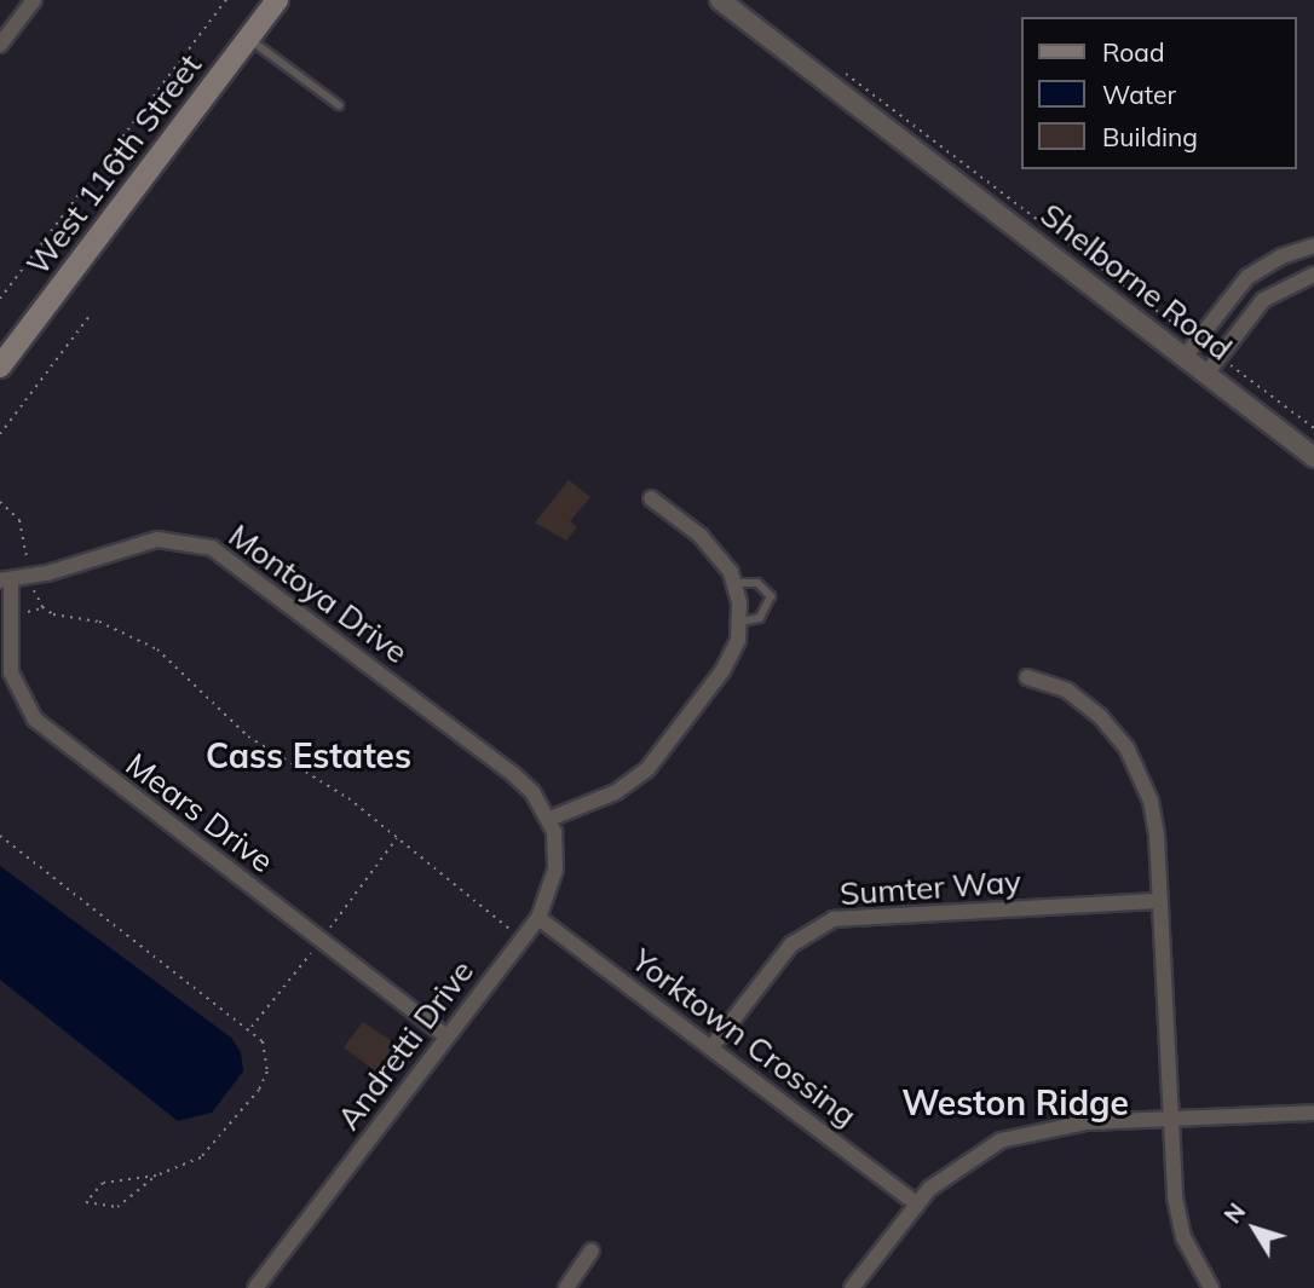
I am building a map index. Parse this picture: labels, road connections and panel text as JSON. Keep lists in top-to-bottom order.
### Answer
{
  "streets": {
    "main road": ["West 116th Street"],
    "street": [
      "Shelborne Road",
      "Montoya Drive",
      "Mears Drive",
      "Sumter Way",
      "Yorktown Crossing",
      "Andretti Drive"
    ]
  },
  "crossings": [
    ["Montoya Drive", "Mears Drive"],
    ["Montoya Drive", "Andretti Drive"],
    ["Mears Drive", "Andretti Drive"],
    ["Sumter Way", "Yorktown Crossing"],
    ["Yorktown Crossing", "Andretti Drive"]
  ],
  "districts": ["Cass Estates", "Weston Ridge"],
  "legend": ["Road", "Water", "Building"],
  "north": "top left"
}
